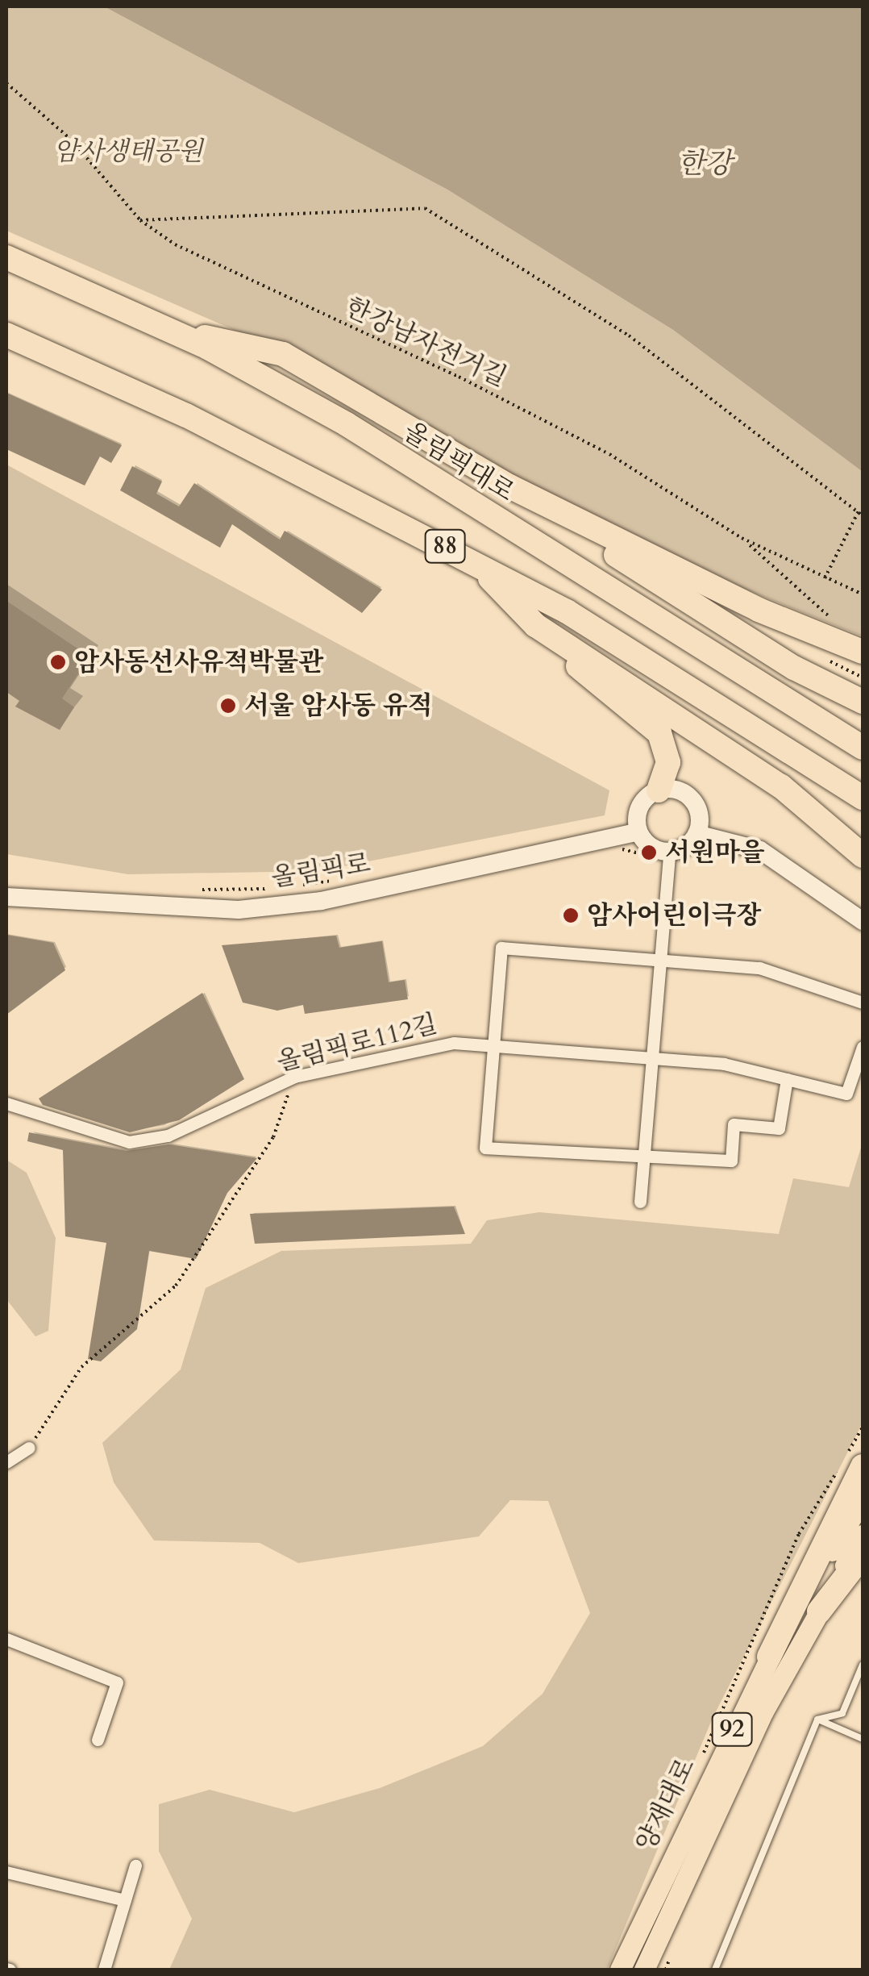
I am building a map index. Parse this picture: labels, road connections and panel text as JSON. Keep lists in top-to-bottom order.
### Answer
{
  "streets": {
    "highway": ["올림픽대로", "88"],
    "main road": ["올림픽로", "92", "양재대로"],
    "street": ["올림픽로112길"],
    "path": ["한강남자전거길"]
  },
  "water": ["한강"],
  "parks": ["암사생태공원"],
  "places": [
    "암사동선사유적박물관",
    "서울 암사동 유적",
    "서원마을",
    "암사어린이극장"
  ]
}
